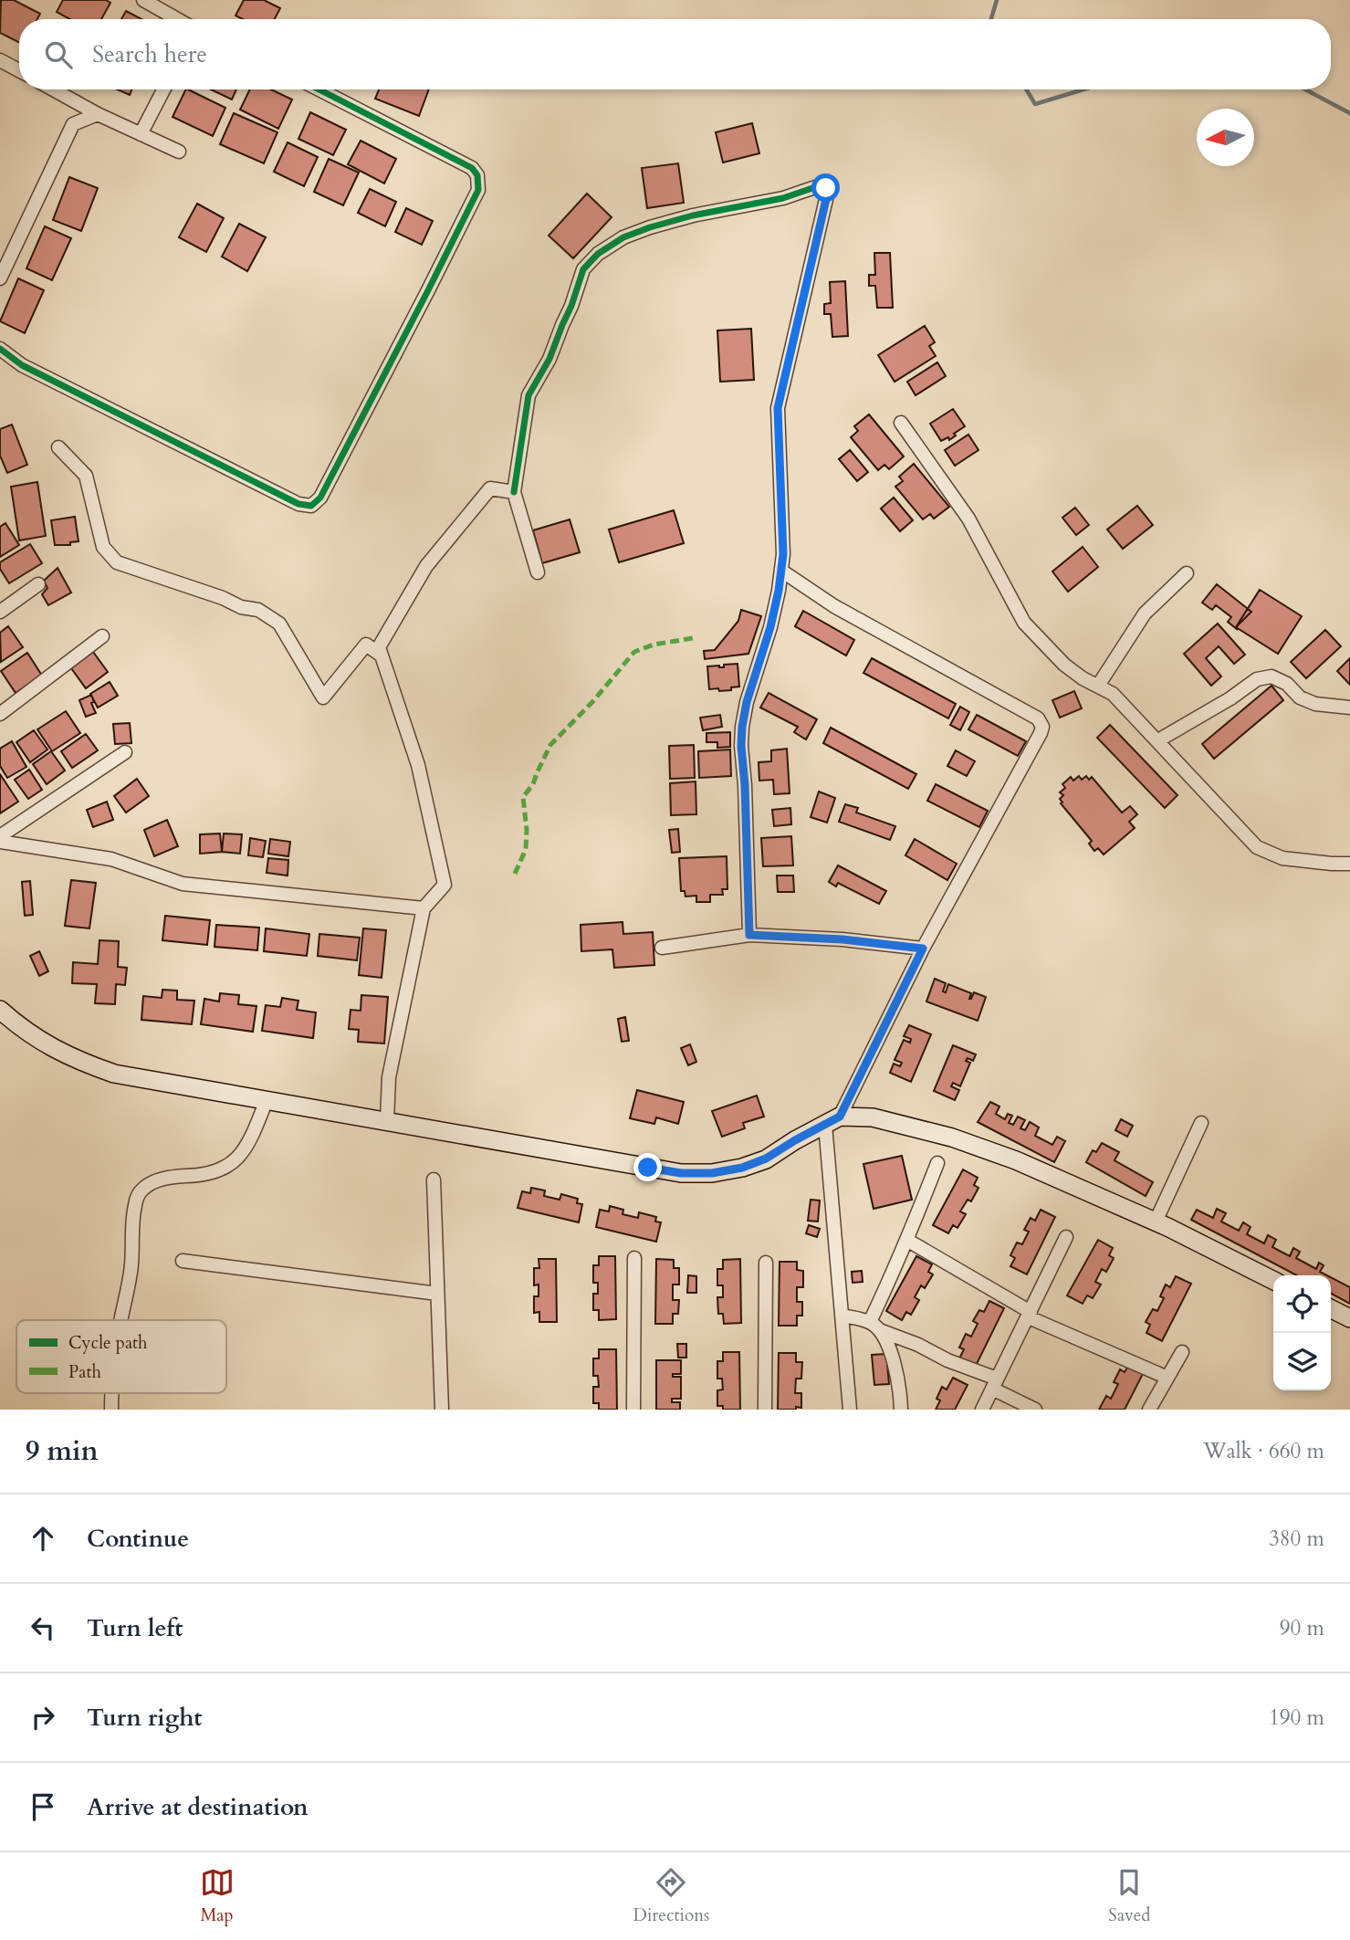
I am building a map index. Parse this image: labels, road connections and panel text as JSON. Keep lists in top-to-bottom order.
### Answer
{
  "legend": ["Cycle path", "Path"],
  "north": "left",
  "page": {
    "search": "Search here",
    "heading": ["9 min", "Walk · 660 m"],
    "list": [
      ["Continue", "380 m"],
      ["Turn left", "90 m"],
      ["Turn right", "190 m"],
      "Arrive at destination"
    ],
    "nav": ["Map", "Directions", "Saved"]
  }
}
